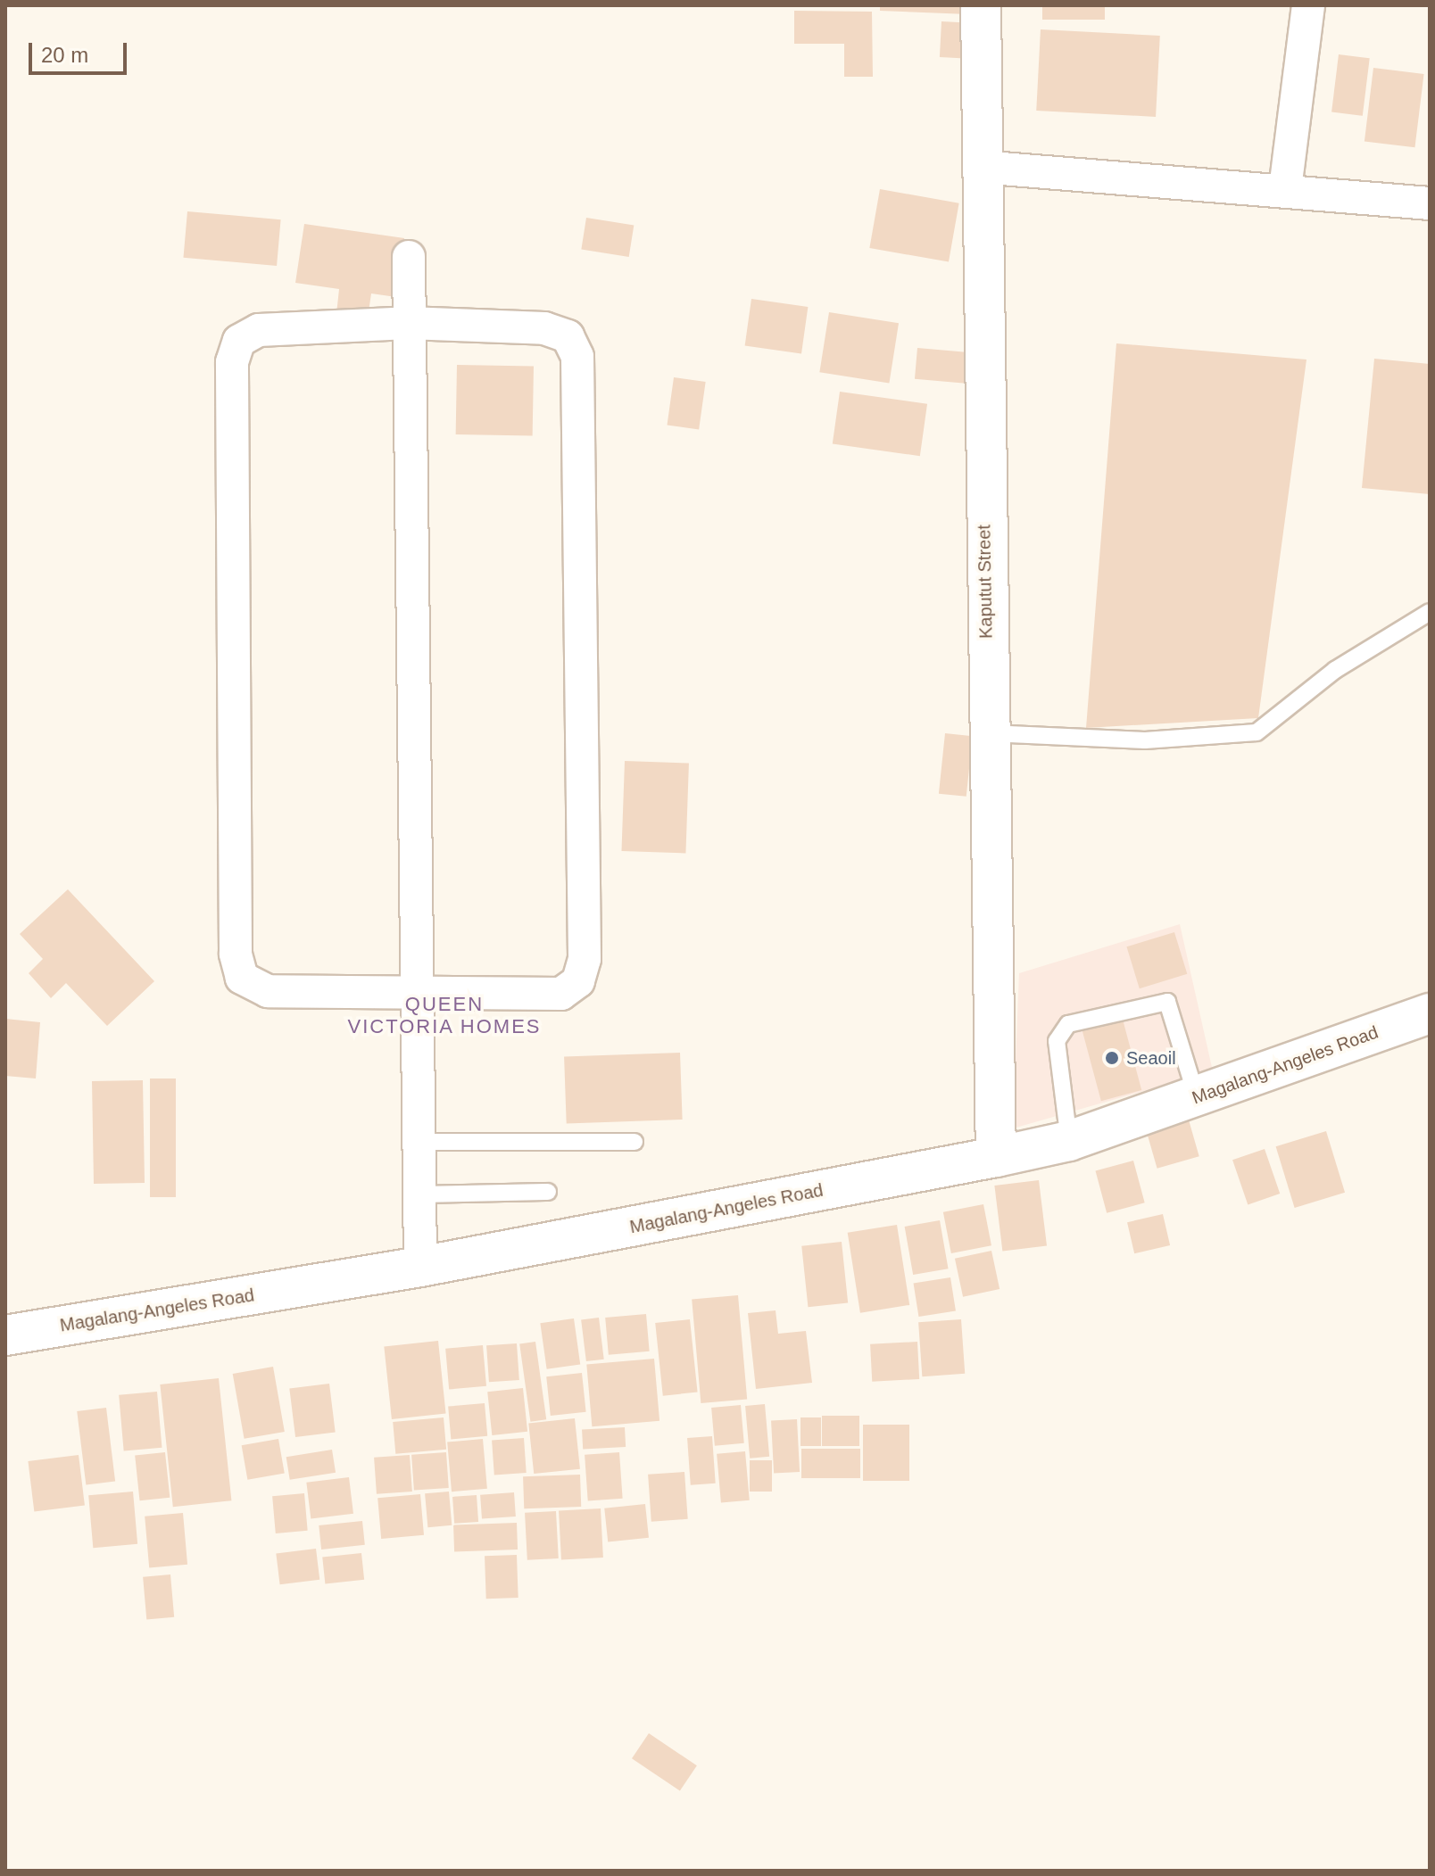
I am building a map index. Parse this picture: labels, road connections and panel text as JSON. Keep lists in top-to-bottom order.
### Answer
{
  "streets": {
    "main road": ["Kaputut Street", "Magalang-Angeles Road"]
  },
  "crossings": [
    ["Kaputut Street", "Magalang-Angeles Road"]
  ],
  "districts": ["QUEEN VICTORIA HOMES"],
  "places": ["Seaoil"],
  "scale_bar": "20 m"
}
